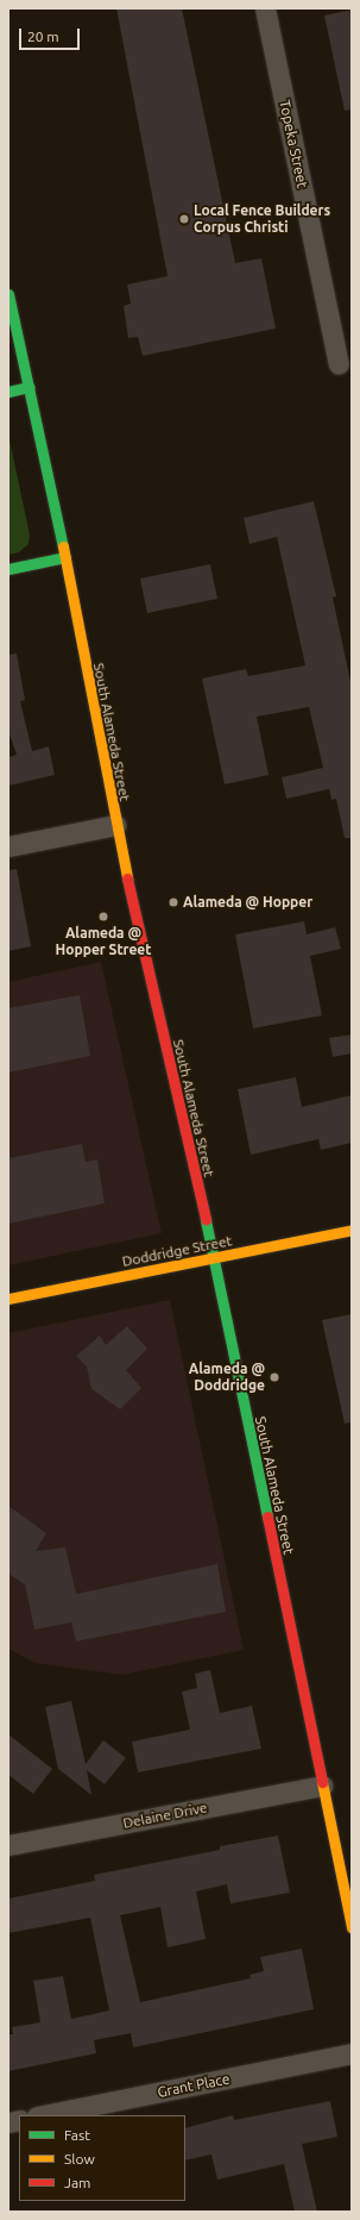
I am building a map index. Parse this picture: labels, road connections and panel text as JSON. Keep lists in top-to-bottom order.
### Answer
{
  "streets": {
    "main road": ["South Alameda Street", "Doddridge Street"],
    "street": ["Topeka Street", "Delaine Drive", "Grant Place"]
  },
  "crossings": [
    ["South Alameda Street", "Doddridge Street"],
    ["South Alameda Street", "Delaine Drive"]
  ],
  "places": [
    "Local Fence Builders Corpus Christi",
    "Alameda @ Hopper",
    "Alameda @ Hopper Street",
    "Alameda @ Doddridge"
  ],
  "legend": ["Fast", "Slow", "Jam"],
  "scale_bar": "20 m"
}
